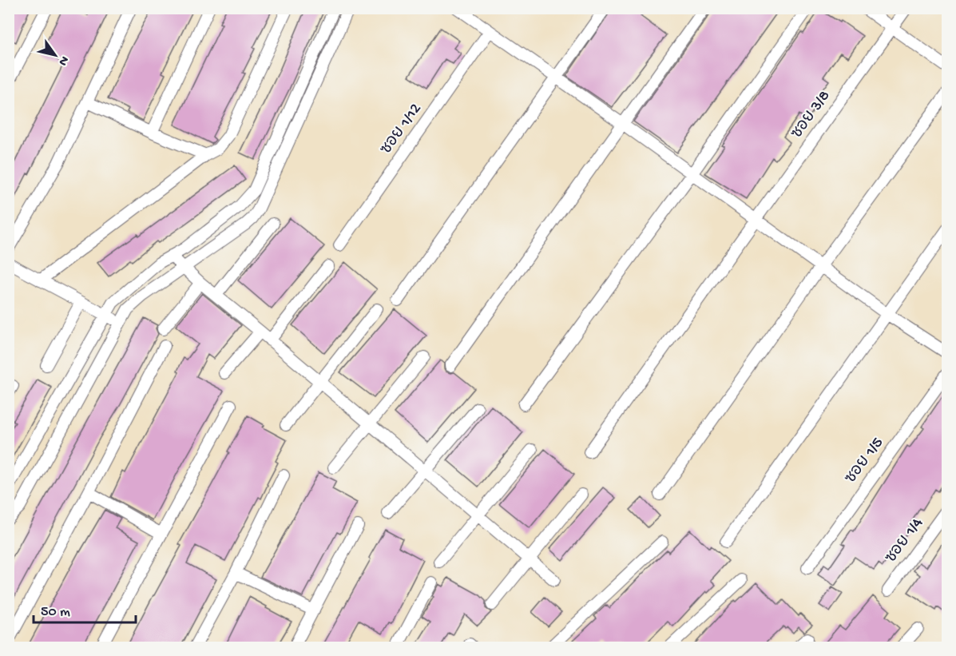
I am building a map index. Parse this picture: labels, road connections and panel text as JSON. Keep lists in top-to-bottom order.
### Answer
{
  "streets": {
    "street": [
      "ซอย 3/8",
      "ซอย 1/12",
      "ซอย 1/5",
      "ซอย 1/4"
    ]
  },
  "scale_bar": "50 m",
  "north": "bottom right"
}
